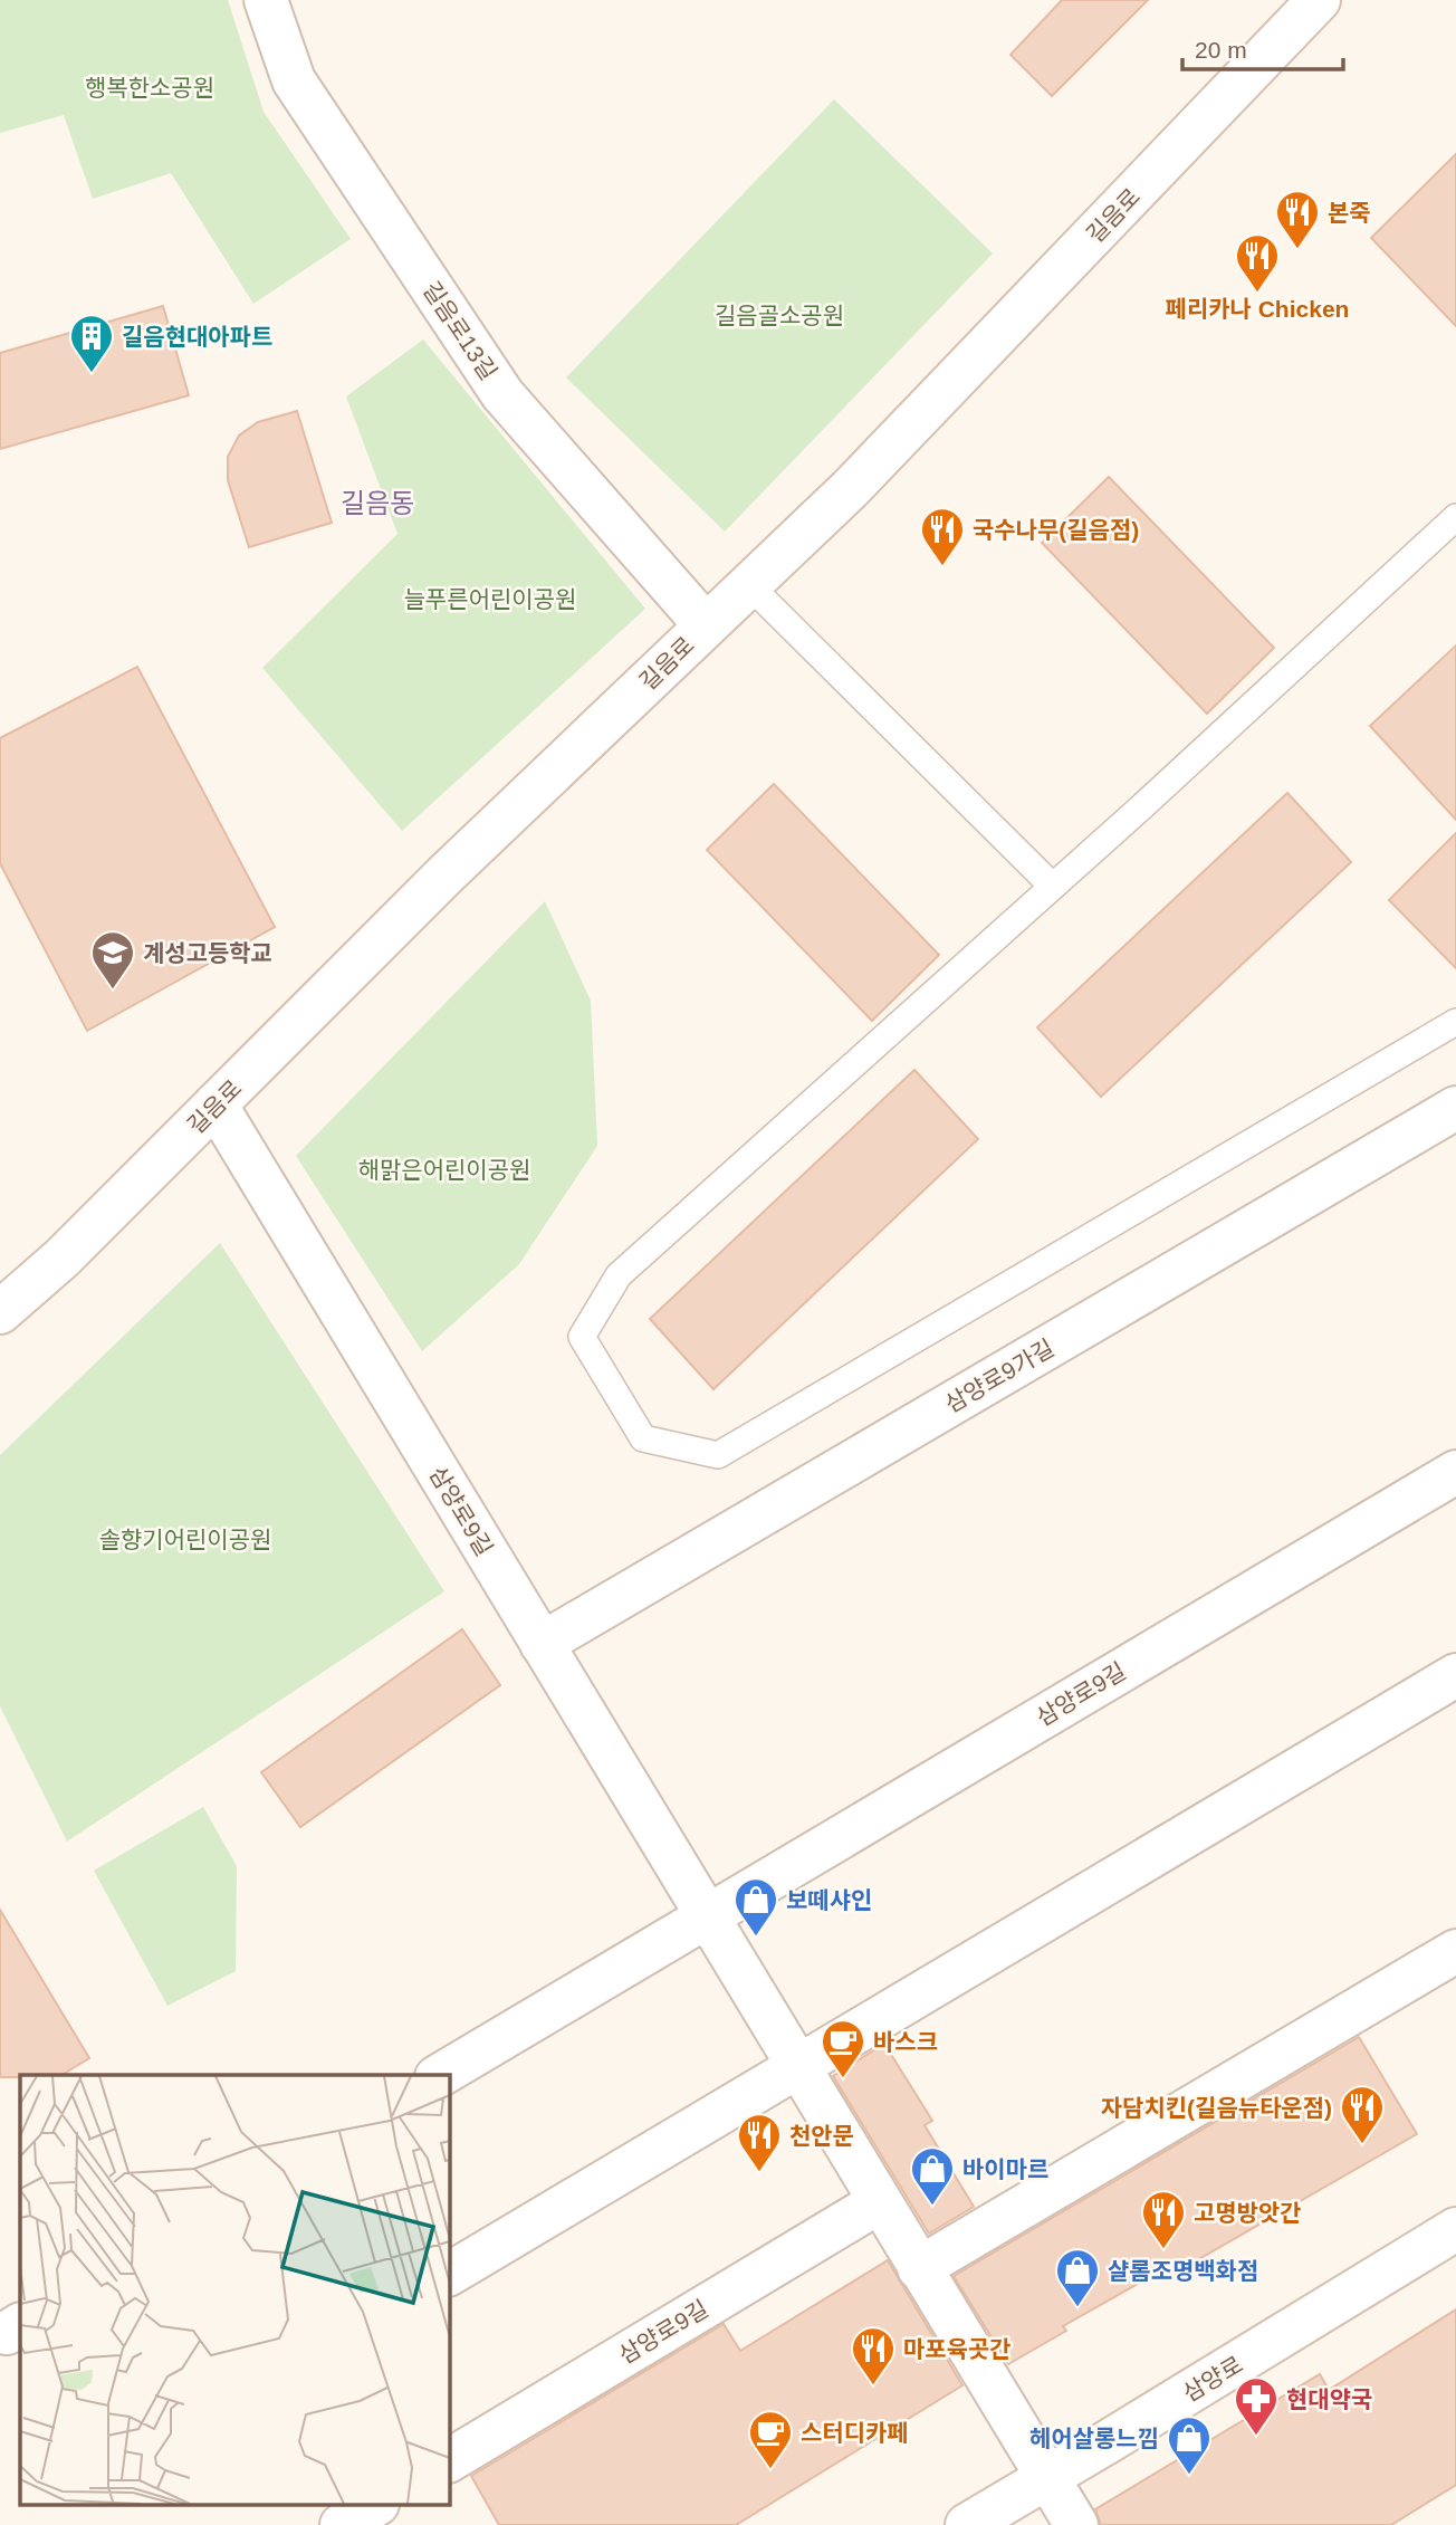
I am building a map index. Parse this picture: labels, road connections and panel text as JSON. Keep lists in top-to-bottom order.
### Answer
{
  "streets": {
    "street": [
      "길음로",
      "길음로13길",
      "삼양로9가길",
      "삼양로9길",
      "삼양로"
    ]
  },
  "crossings": [
    ["길음로", "길음로13길"],
    ["길음로", "삼양로9길"],
    ["삼양로9가길", "삼양로9길"],
    ["삼양로9길", "삼양로"]
  ],
  "districts": ["길음동"],
  "parks": [
    "행복한소공원",
    "길음골소공원",
    "늘푸른어린이공원",
    "해맑은어린이공원",
    "솔향기어린이공원"
  ],
  "places": {
    "restaurant": [
      "본죽",
      "페리카나 Chicken",
      "국수나무(길음점)",
      "자담치킨(길음뉴타운점)",
      "천안문",
      "고명방앗간",
      "마포육곳간"
    ],
    "building": ["길음현대아파트"],
    "school or university": ["계성고등학교"],
    "shop": [
      "보떼샤인",
      "바이마르",
      "샬롬조명백화점",
      "헤어살롱느낌"
    ],
    "cafe": ["바스크", "스터디카페"],
    "pharmacy": ["현대약국"]
  },
  "scale_bar": "20 m"
}
